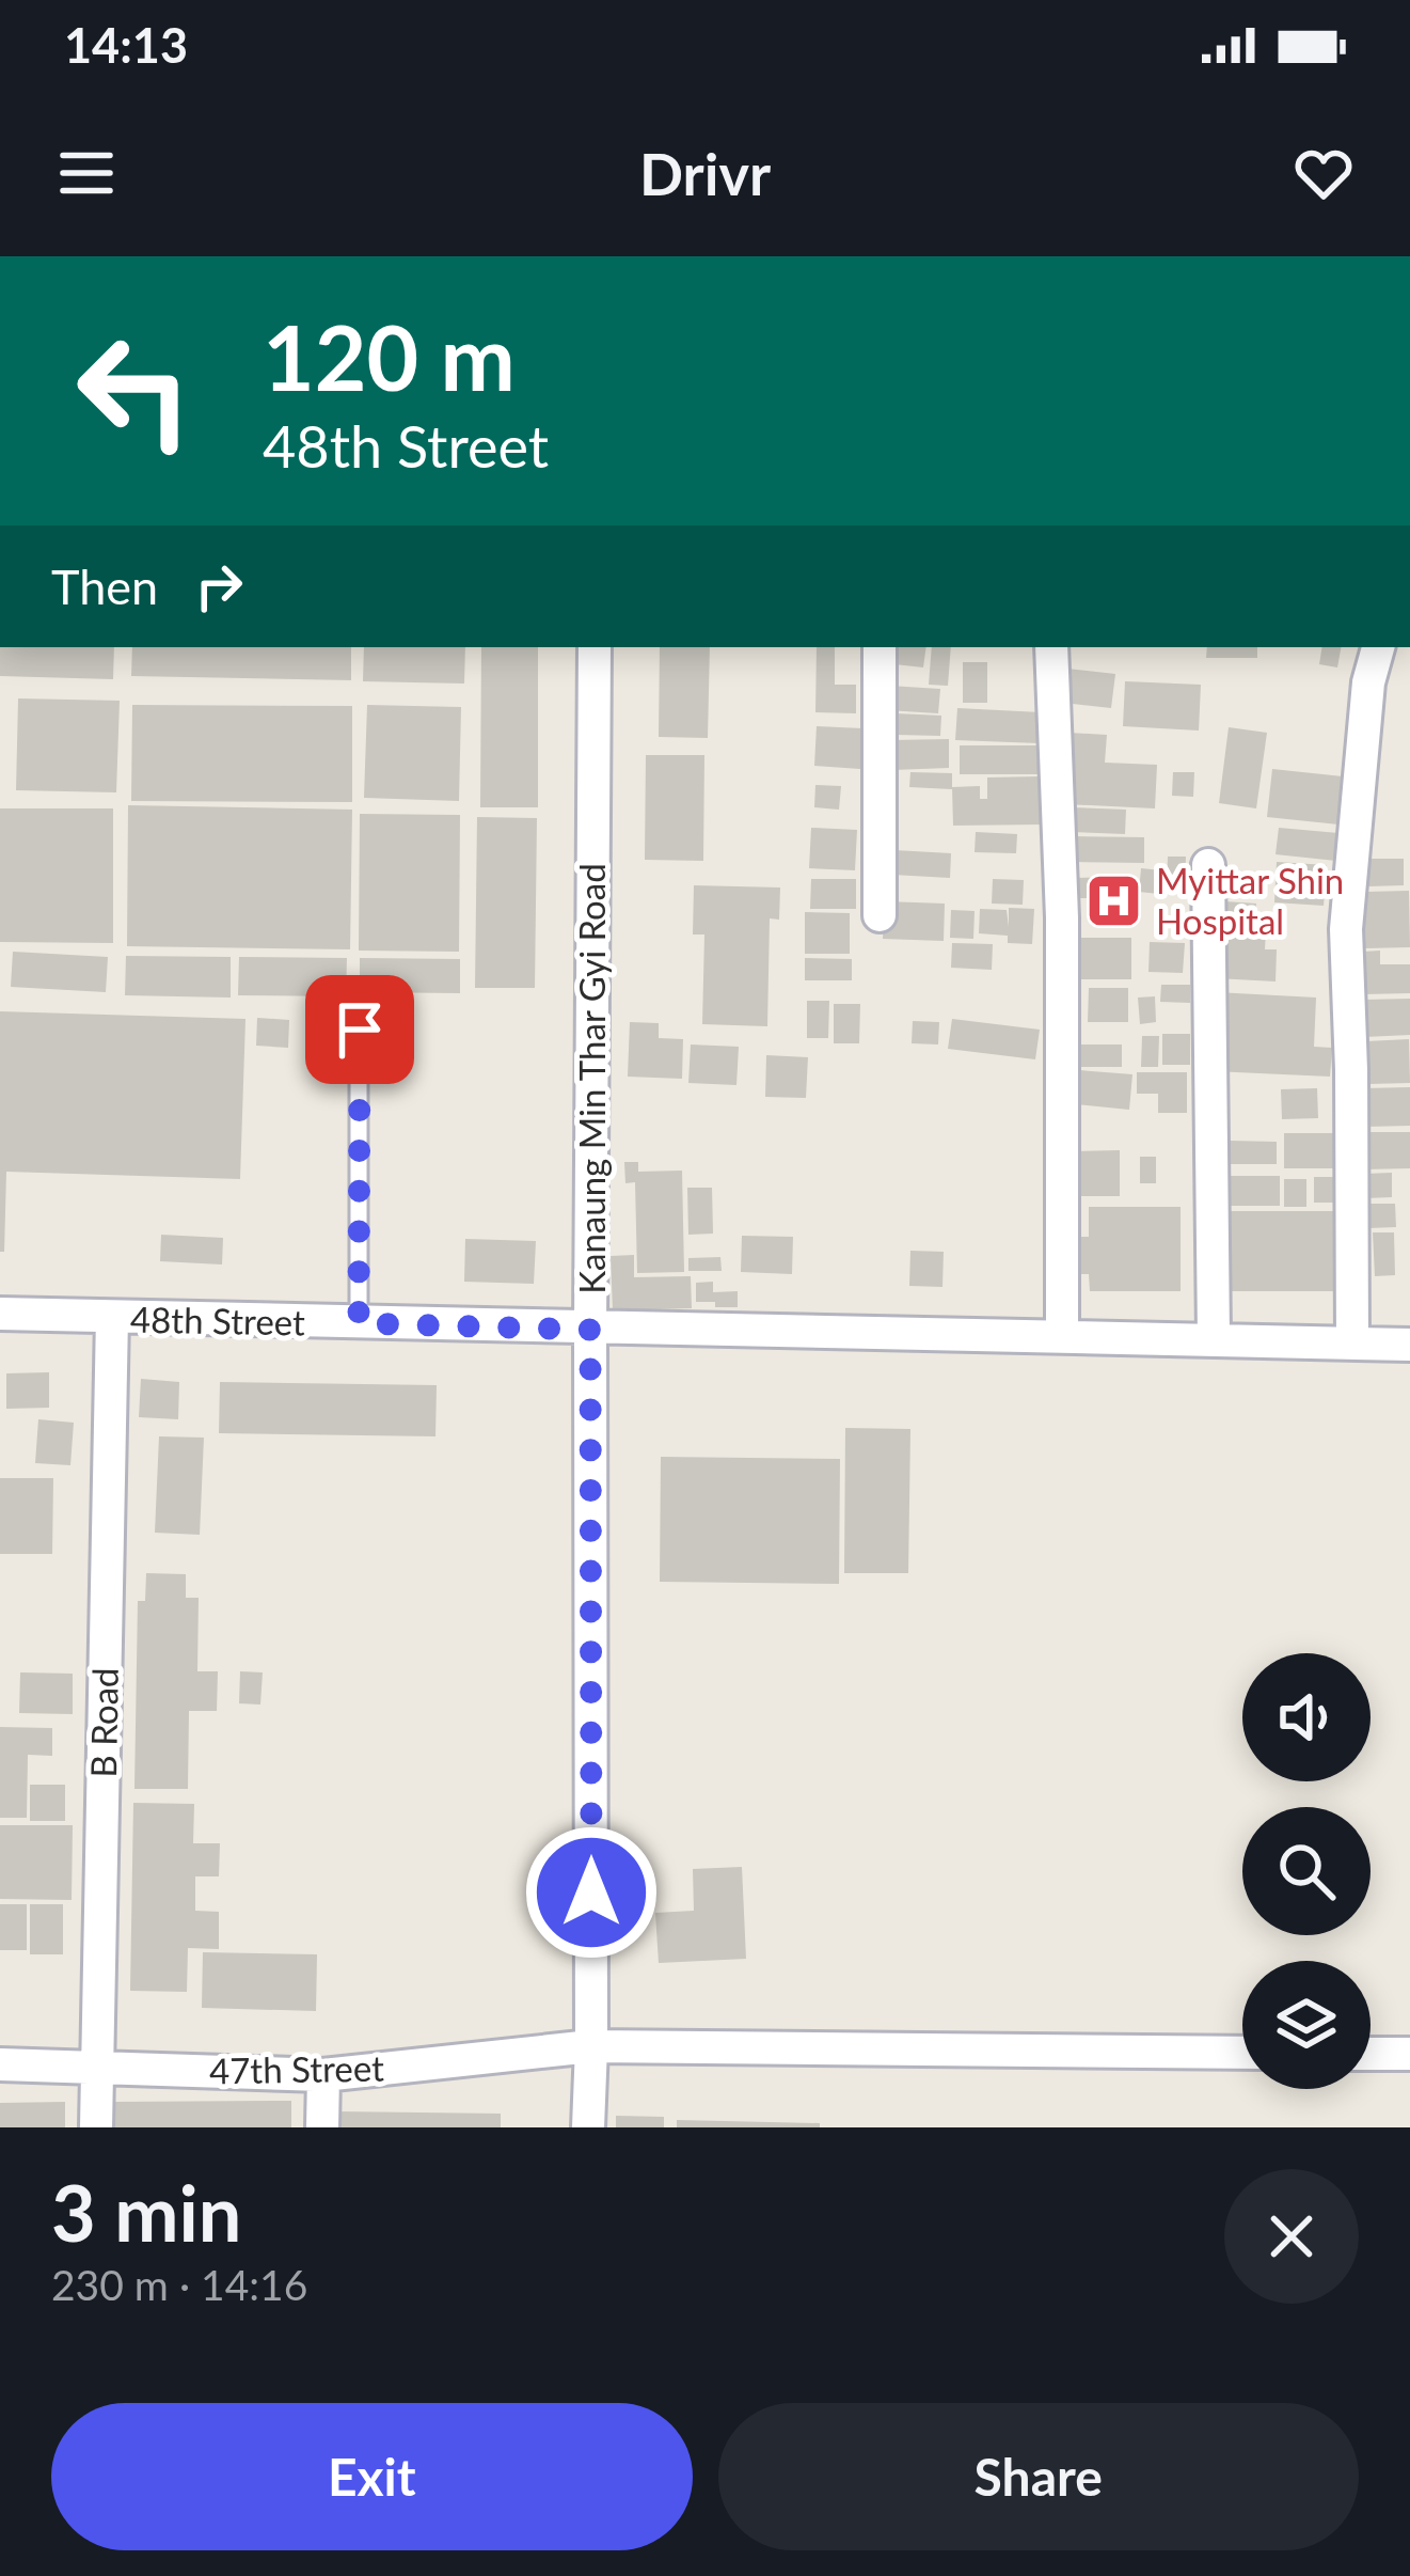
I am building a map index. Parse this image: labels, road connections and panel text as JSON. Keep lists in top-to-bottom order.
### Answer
{
  "streets": {
    "street": [
      "Kanaung Min Thar Gyi Road",
      "48th Street",
      "B Road",
      "47th Street"
    ]
  },
  "crossings": [
    ["Kanaung Min Thar Gyi Road", "48th Street"],
    ["Kanaung Min Thar Gyi Road", "47th Street"],
    ["48th Street", "B Road"],
    ["B Road", "47th Street"]
  ],
  "places": {
    "hospital": ["Myittar Shin Hospital"]
  },
  "page": {
    "status": "14:13",
    "header": "Drivr",
    "turn": ["120 m", "48th Street"],
    "then": "Then",
    "heading": ["3 min", "230 m · 14:16"],
    "buttons": ["Exit", "Share"]
  }
}
